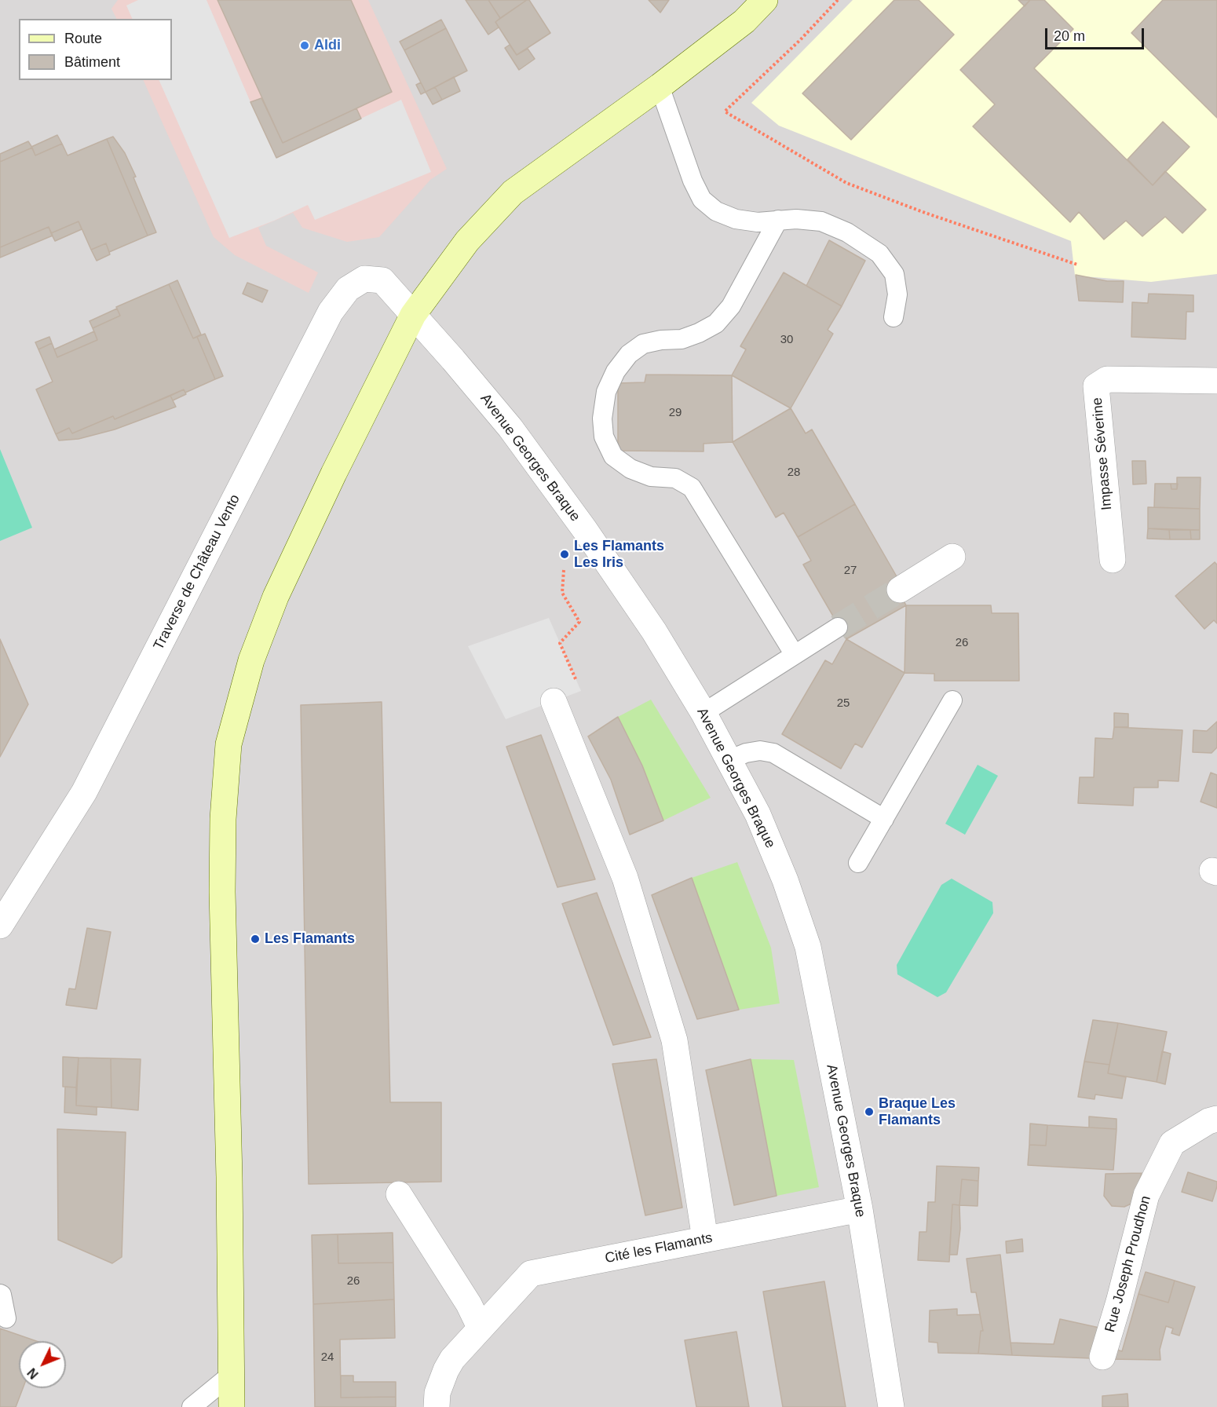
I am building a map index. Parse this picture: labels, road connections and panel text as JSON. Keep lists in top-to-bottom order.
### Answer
{
  "streets": {
    "street": [
      "Impasse Séverine",
      "Avenue Georges Braque",
      "Traverse de Château Vento",
      "Cité les Flamants",
      "Rue Joseph Proudhon"
    ]
  },
  "crossings": [
    ["Avenue Georges Braque", "Traverse de Château Vento"],
    ["Avenue Georges Braque", "Cité les Flamants"]
  ],
  "places": [
    "Aldi",
    "Les Flamants Les Iris",
    "Les Flamants",
    "Braque Les Flamants"
  ],
  "house_numbers": [
    "30",
    "29",
    "28",
    "27",
    "26",
    "25",
    "26",
    "24"
  ],
  "legend": ["Route", "Bâtiment"],
  "scale_bar": "20 m",
  "north": "bottom left"
}
